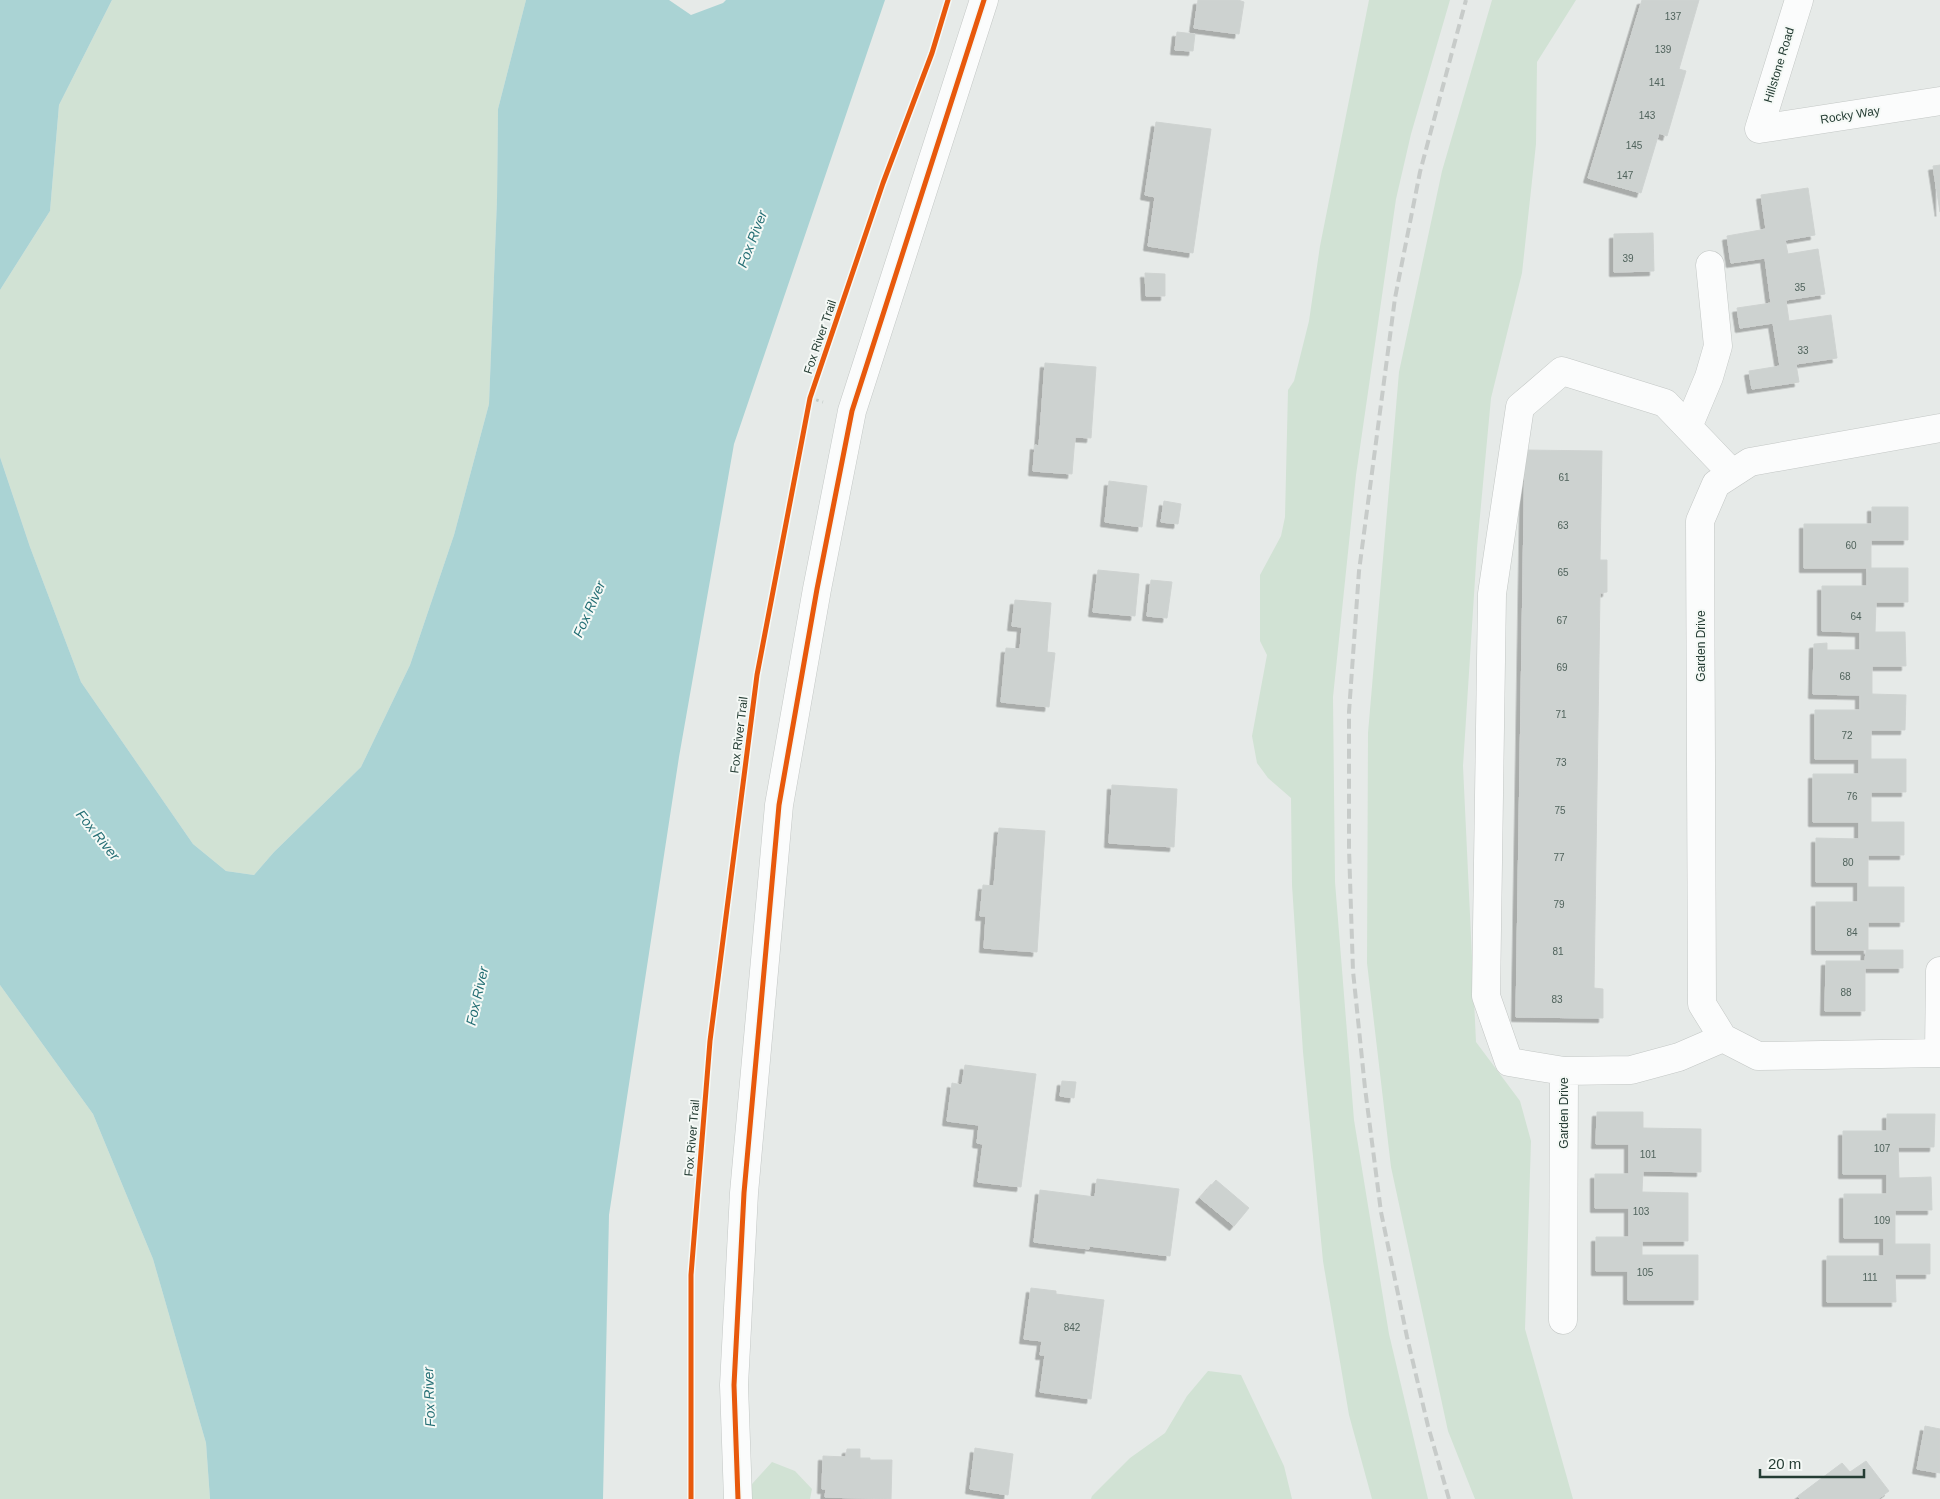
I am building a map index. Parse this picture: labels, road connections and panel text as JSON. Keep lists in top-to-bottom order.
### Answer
{
  "streets": {
    "street": ["Hillstone Road", "Rocky Way", "Garden Drive"],
    "cycle path": ["Fox River Trail"]
  },
  "crossings": [
    ["Hillstone Road", "Rocky Way"]
  ],
  "water": ["Fox River"],
  "house_numbers": [
    "137",
    "139",
    "141",
    "143",
    "145",
    "147",
    "39",
    "35",
    "33",
    "61",
    "63",
    "60",
    "65",
    "64",
    "67",
    "69",
    "68",
    "71",
    "72",
    "73",
    "76",
    "75",
    "77",
    "80",
    "79",
    "84",
    "81",
    "88",
    "83",
    "107",
    "101",
    "103",
    "109",
    "105",
    "111",
    "842"
  ],
  "scale_bar": "20 m"
}
